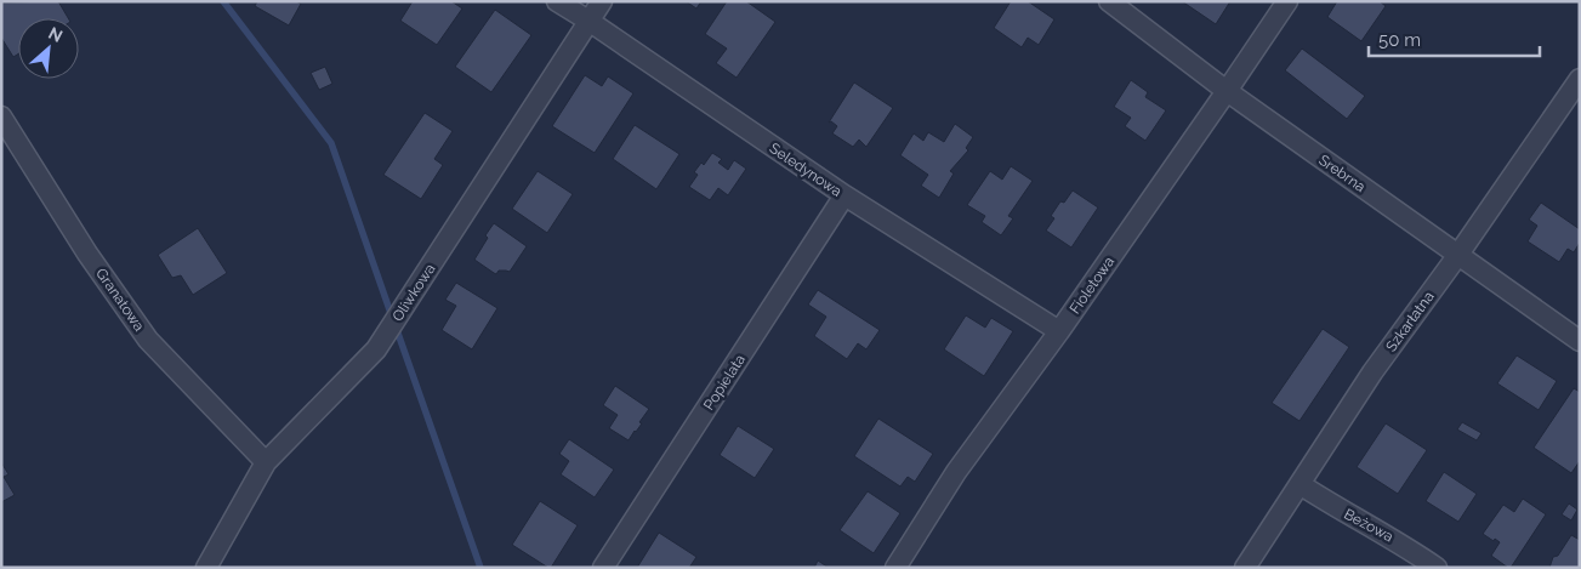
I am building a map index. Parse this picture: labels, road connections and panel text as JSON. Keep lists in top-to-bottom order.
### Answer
{
  "streets": {
    "street": [
      "Seledynowa",
      "Srebrna",
      "Fioletowa",
      "Oliwkowa",
      "Granatowa",
      "Szkarłatna",
      "Popielata",
      "Beżowa"
    ]
  },
  "crossings": [
    ["Seledynowa", "Fioletowa"],
    ["Seledynowa", "Oliwkowa"],
    ["Seledynowa", "Popielata"],
    ["Srebrna", "Fioletowa"],
    ["Srebrna", "Szkarłatna"],
    ["Oliwkowa", "Granatowa"],
    ["Szkarłatna", "Beżowa"]
  ],
  "scale_bar": "50 m",
  "north": "top right"
}
